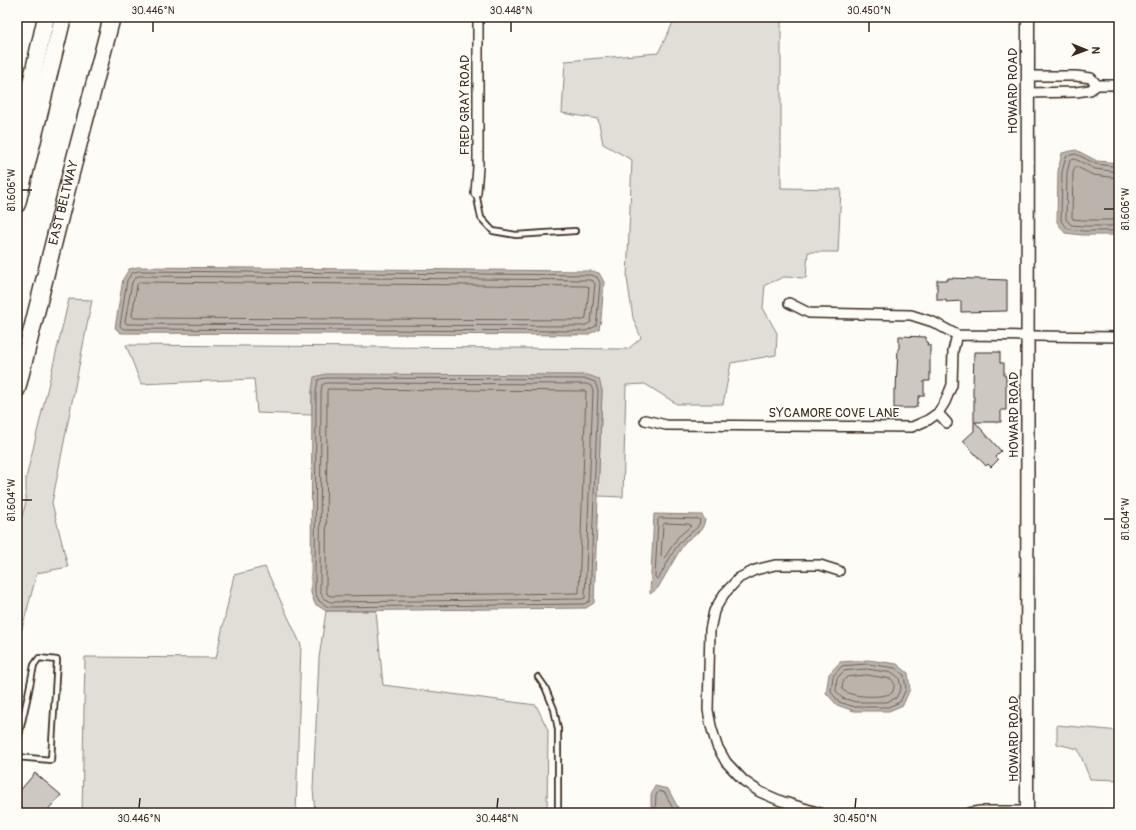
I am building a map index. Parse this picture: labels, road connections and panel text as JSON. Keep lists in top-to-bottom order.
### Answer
{
  "streets": {
    "highway": ["EAST BELTWAY"],
    "street": ["HOWARD ROAD", "FRED GRAY ROAD", "SYCAMORE COVE LANE"]
  },
  "north": "right",
  "coordinates": [
    "30.446°N",
    "30.448°N",
    "30.450°N",
    "81.606°W",
    "81.604°W"
  ]
}
